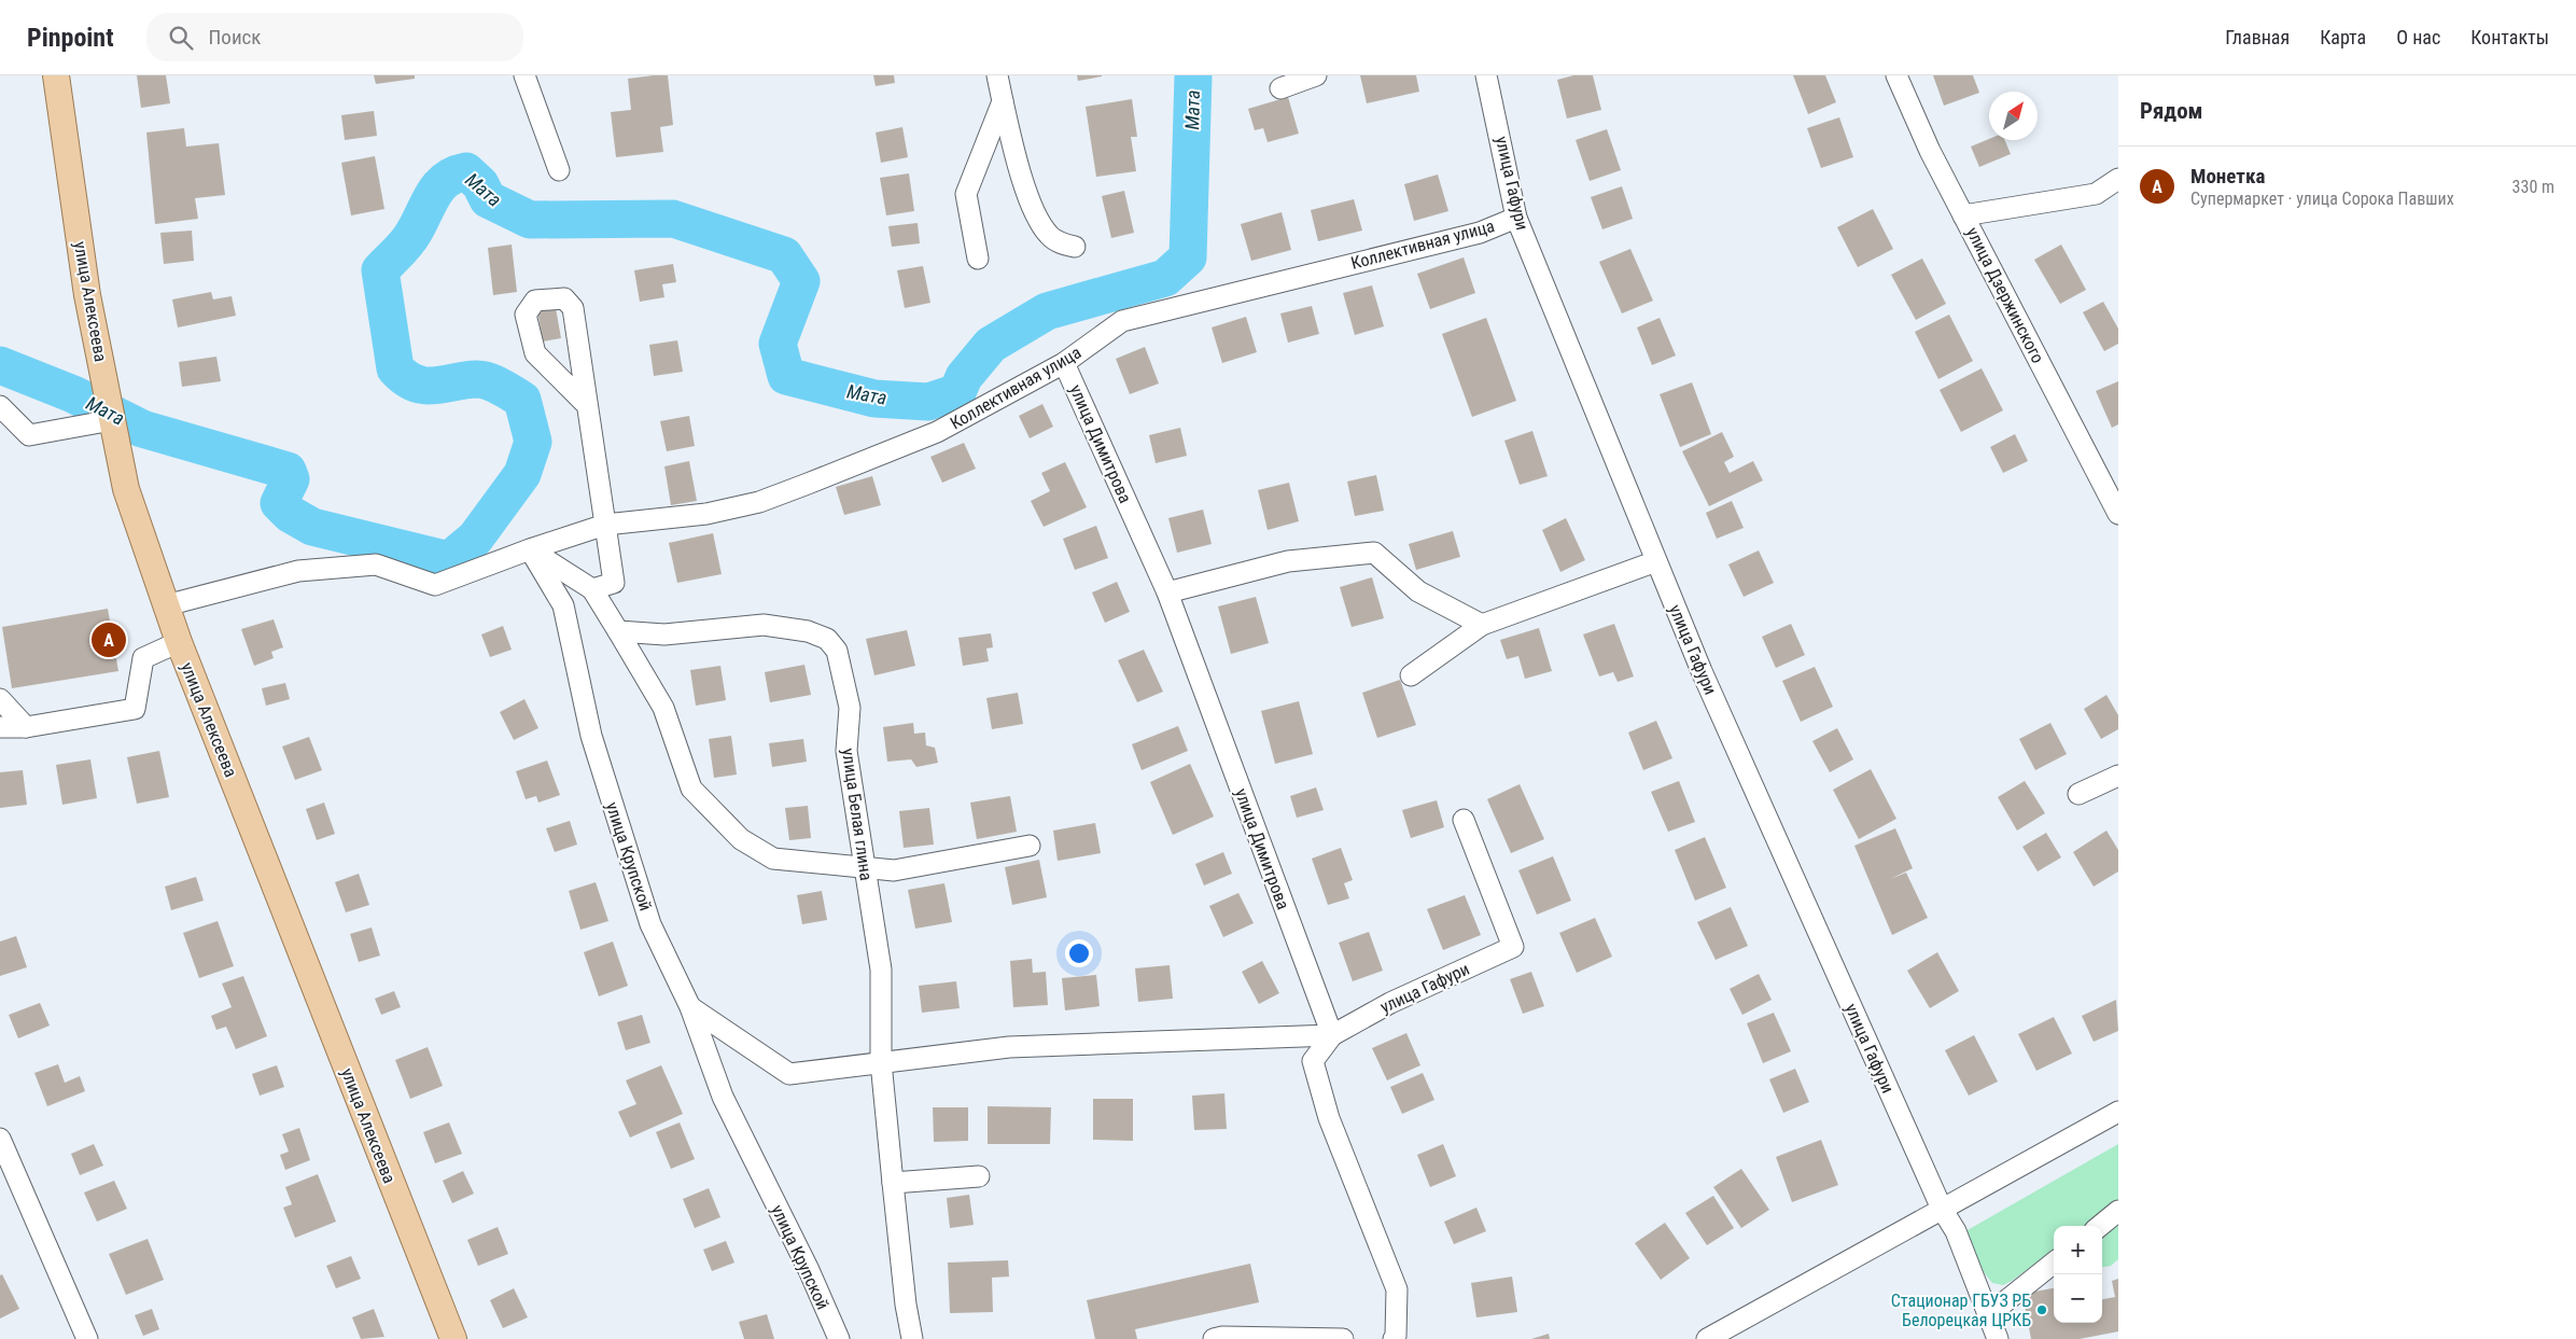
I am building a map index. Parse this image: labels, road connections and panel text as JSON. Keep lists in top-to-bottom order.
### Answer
{
  "streets": {
    "main road": ["улица Алексеева"],
    "street": [
      "улица Гафури",
      "Коллективная улица",
      "улица Дзержинского",
      "улица Димитрова",
      "улица Белая глина",
      "улица Крупской"
    ]
  },
  "crossings": [
    ["улица Гафури", "Коллективная улица"],
    ["улица Гафури", "улица Димитрова"],
    ["Коллективная улица", "улица Димитрова"]
  ],
  "water": ["Мата"],
  "places": ["Стационар ГБУЗ РБ Белорецкая ЦРКБ"],
  "north": "top right",
  "page": {
    "header": "Pinpoint",
    "search": "Поиск",
    "nav": [
      "Главная",
      "Карта",
      "О нас",
      "Контакты"
    ],
    "heading": "Рядом",
    "list": [
      {
        "mark": "A",
        "name": "Монетка",
        "note": "Супермаркет · улица Сорока Павших",
        "value": "330 m"
      }
    ],
    "pins": "A",
    "map_buttons": ["+", "−"]
  }
}
